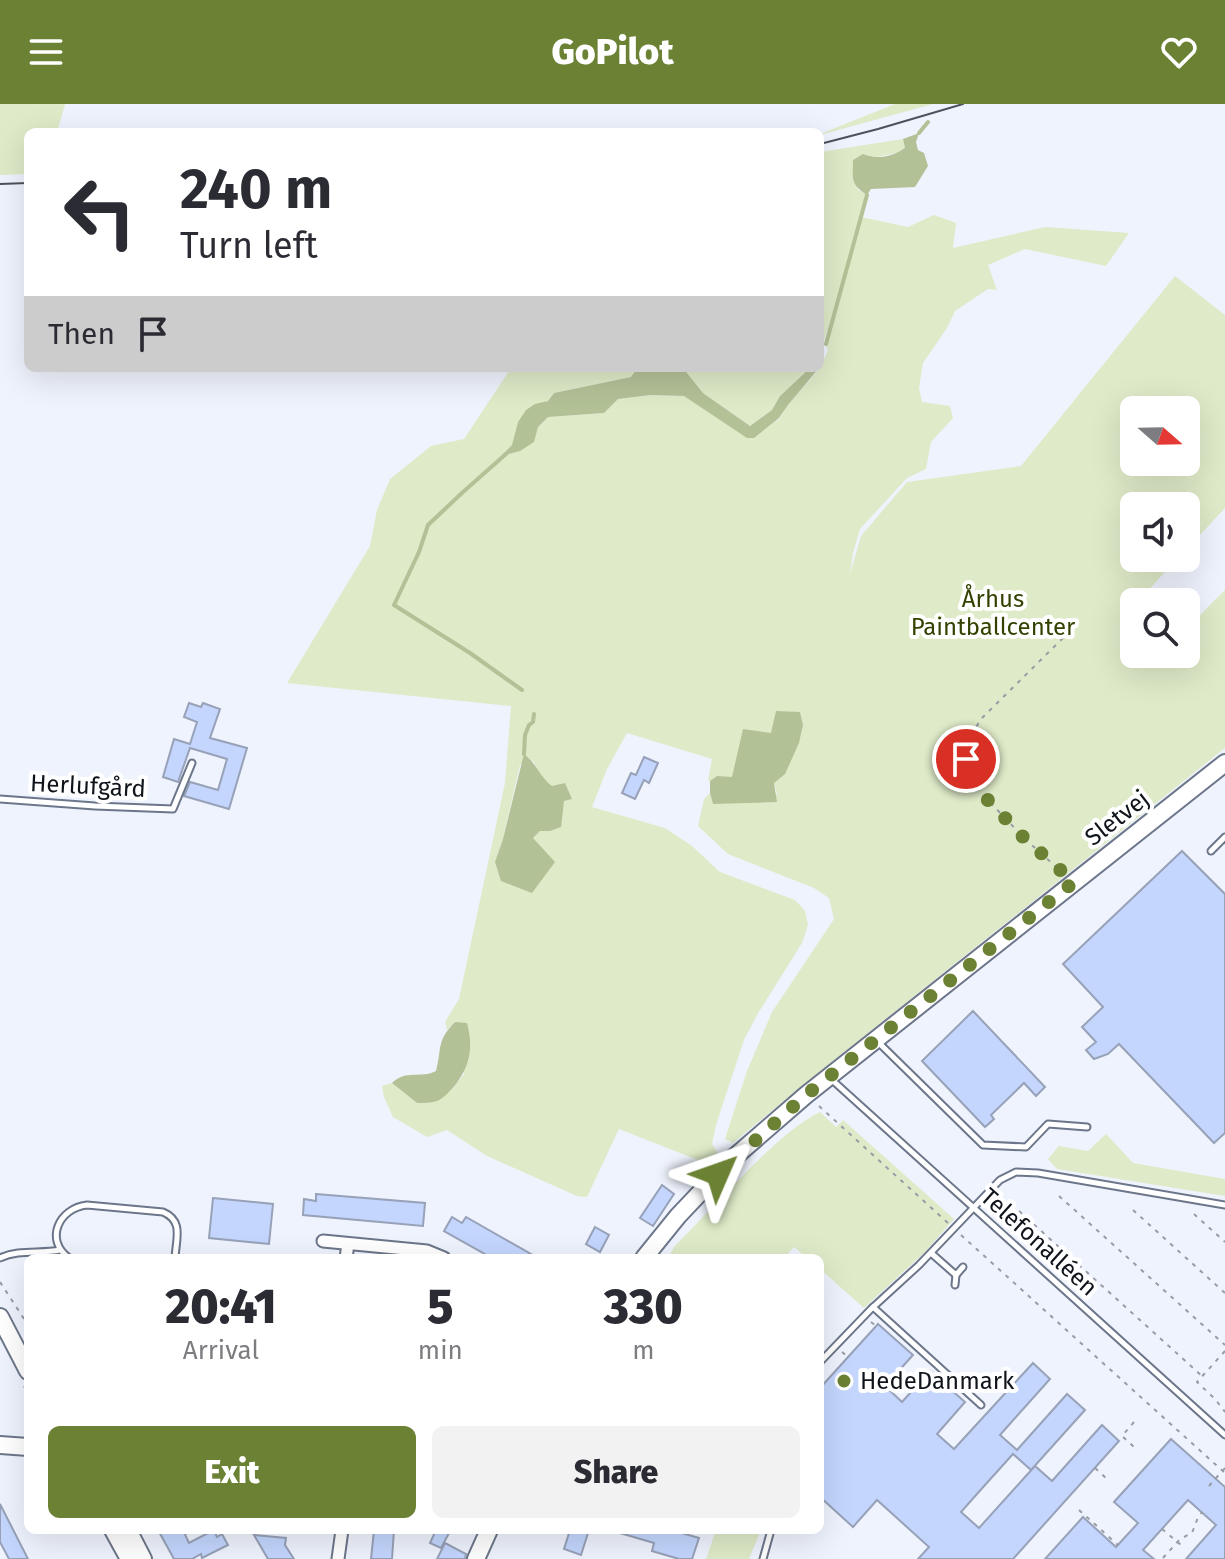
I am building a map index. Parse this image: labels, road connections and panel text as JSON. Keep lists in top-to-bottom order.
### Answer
{
  "streets": {
    "street": ["Sletvej"],
    "lane": ["Herlufgård", "Telefonalléen"]
  },
  "crossings": [
    ["Sletvej", "Telefonalléen"]
  ],
  "parks": ["Århus Paintballcenter"],
  "places": ["HedeDanmark"],
  "north": "right",
  "page": {
    "header": "GoPilot",
    "turn": ["240 m", "Turn left"],
    "then": "Then",
    "eta": [
      "20:41",
      "Arrival",
      "5",
      "min",
      "330",
      "m"
    ],
    "buttons": ["Exit", "Share"]
  }
}
